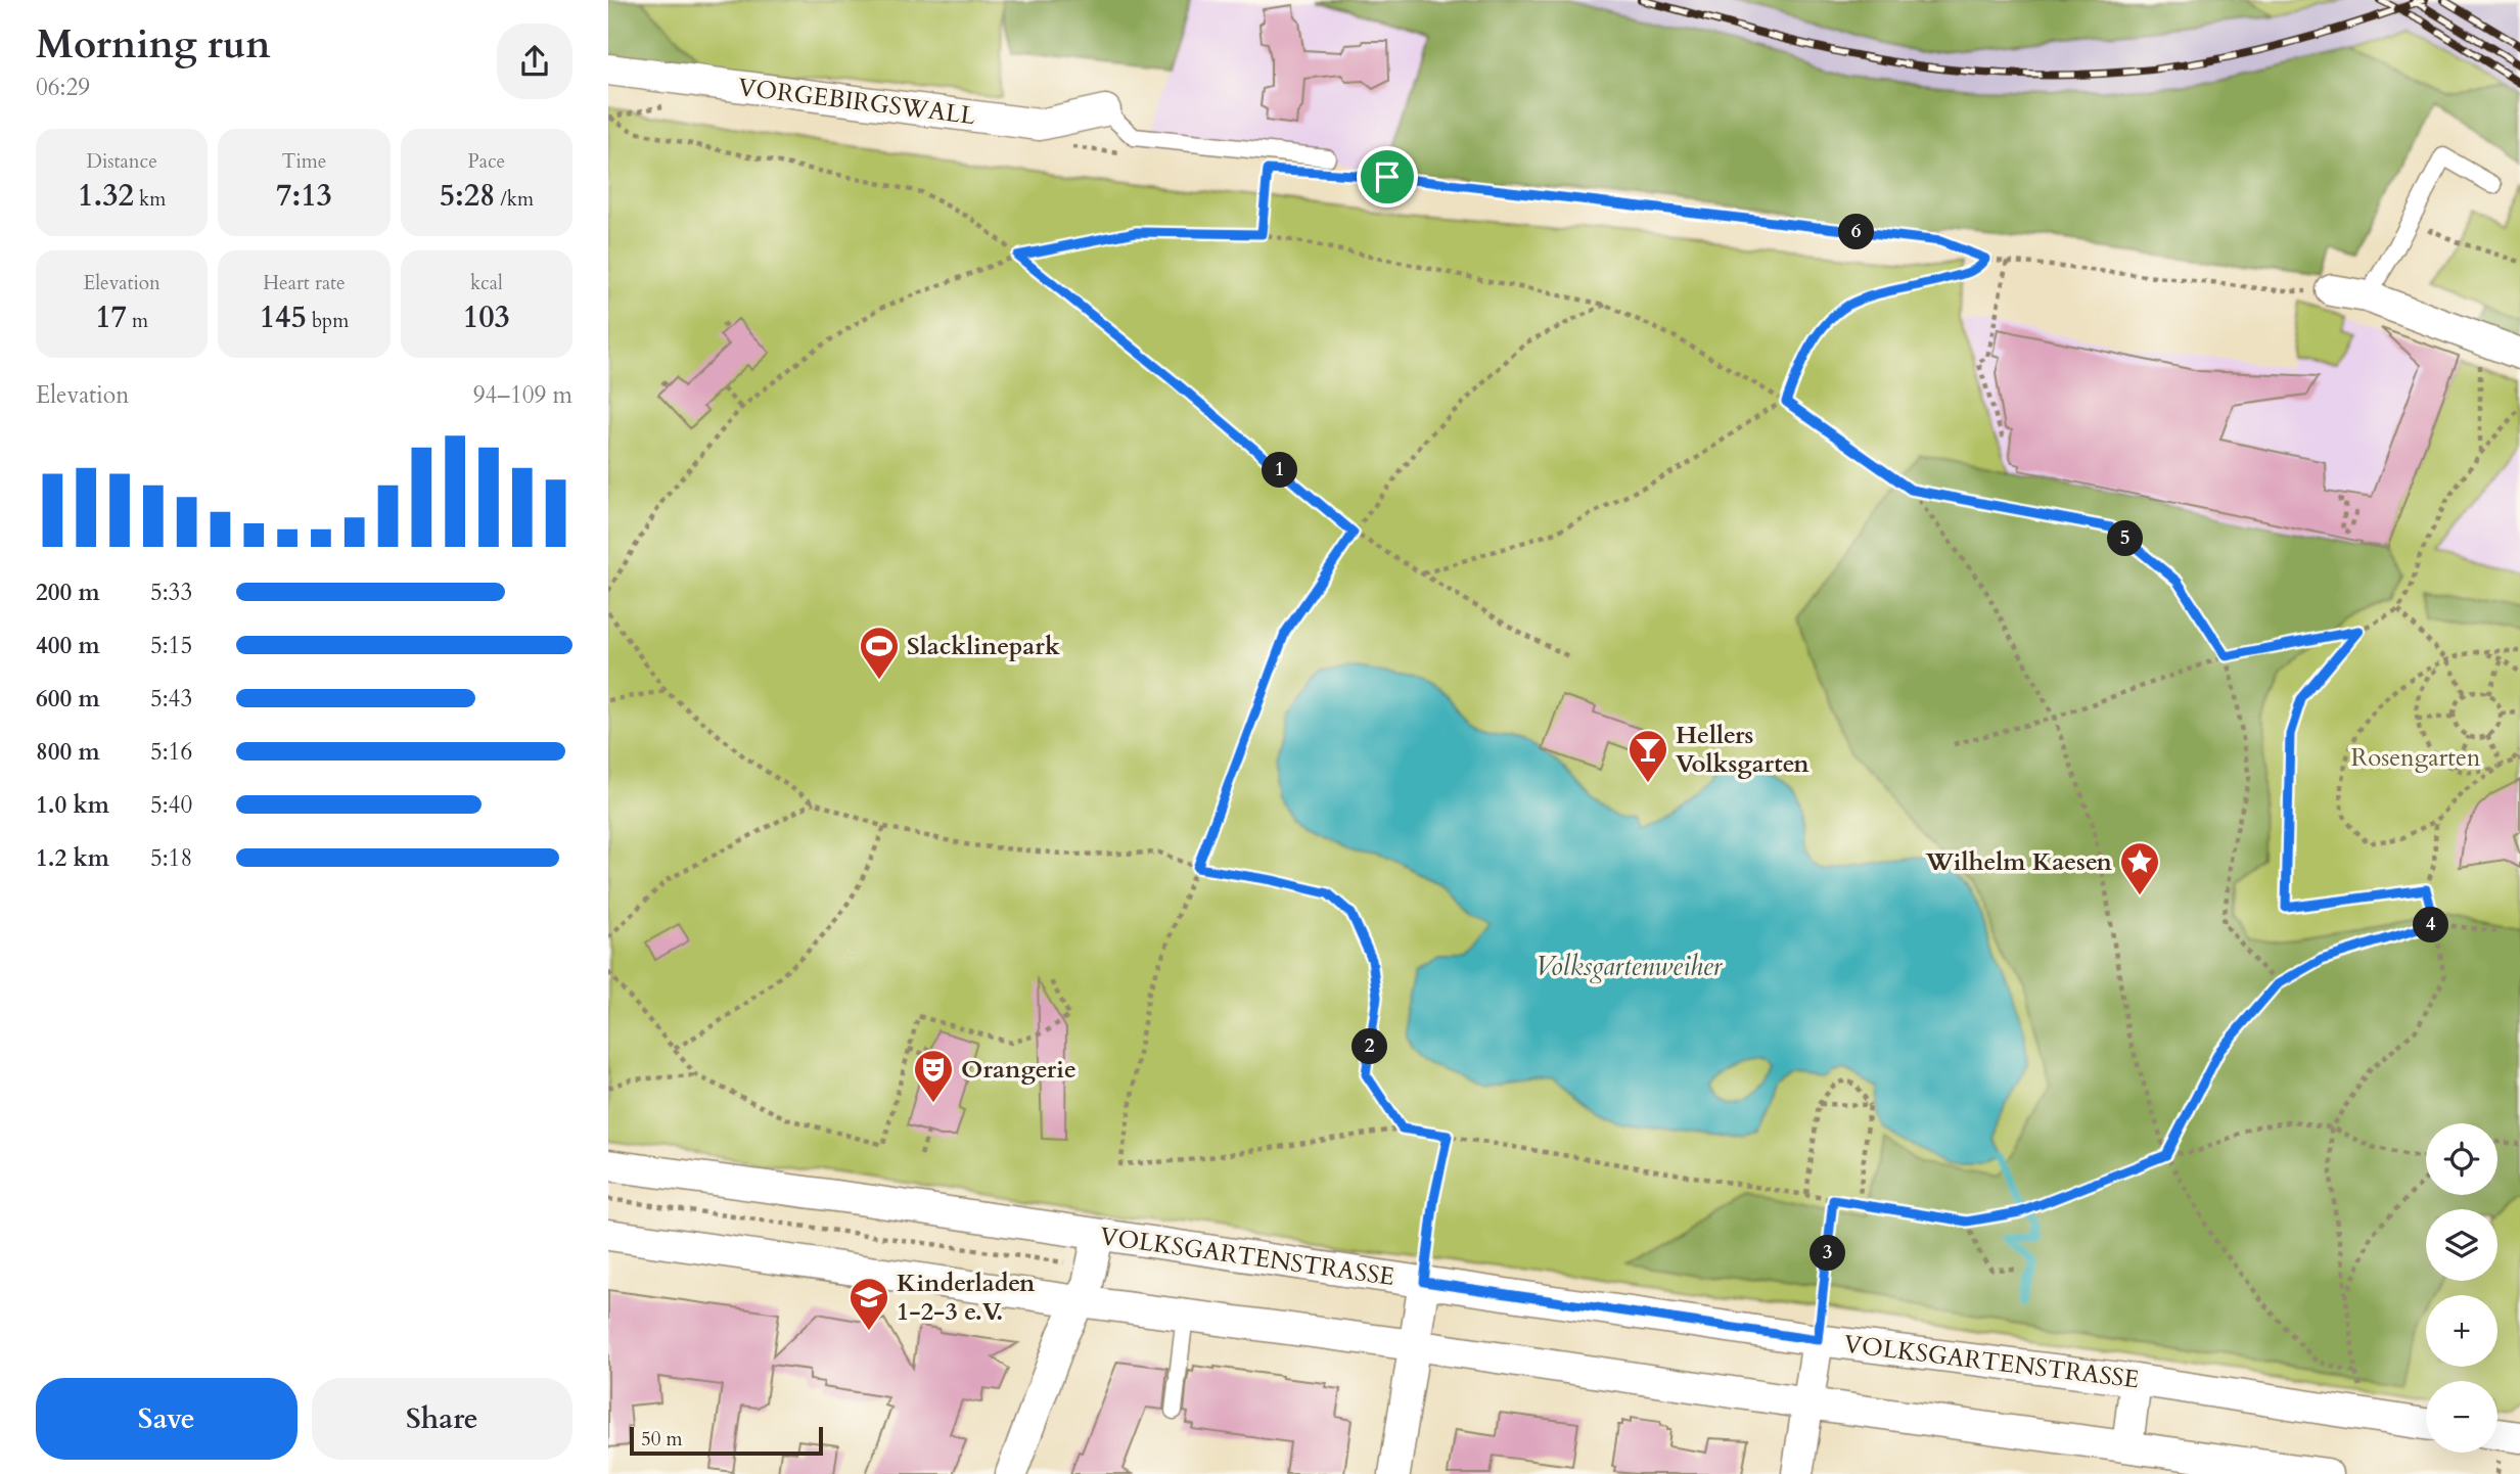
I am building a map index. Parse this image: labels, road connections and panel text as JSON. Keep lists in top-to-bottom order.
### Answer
{
  "streets": {
    "street": ["VORGEBIRGSWALL", "VOLKSGARTENSTRASSE"]
  },
  "water": ["Volksgartenweiher"],
  "parks": ["Rosengarten"],
  "places": {
    "sports": ["Slacklinepark"],
    "bar": ["Hellers Volksgarten"],
    "place": ["Wilhelm Kaesen"],
    "theatre": ["Orangerie"],
    "school or university": ["Kinderladen 1-2-3 e.V."]
  },
  "scale_bar": "50 m",
  "page": {
    "heading": ["Morning run", "06:29"],
    "stats": [
      ["Distance", "1.32 km"],
      ["Time", "7:13"],
      ["Pace", "5:28 /km"],
      ["Elevation", "17 m"],
      ["Heart rate", "145 bpm"],
      ["kcal", "103"]
    ],
    "pins": [
      "6",
      "1",
      "5",
      "4",
      "2",
      "3"
    ],
    "chart": ["Elevation", "94–109 m"],
    "list": [
      {
        "name": "200 m",
        "note": "5:33"
      },
      {
        "name": "400 m",
        "note": "5:15"
      },
      {
        "name": "600 m",
        "note": "5:43"
      },
      {
        "name": "800 m",
        "note": "5:16"
      },
      {
        "name": "1.0 km",
        "note": "5:40"
      },
      {
        "name": "1.2 km",
        "note": "5:18"
      }
    ],
    "map_buttons": ["+", "−"],
    "buttons": ["Save", "Share"],
    "scale": "50 m"
  }
}
